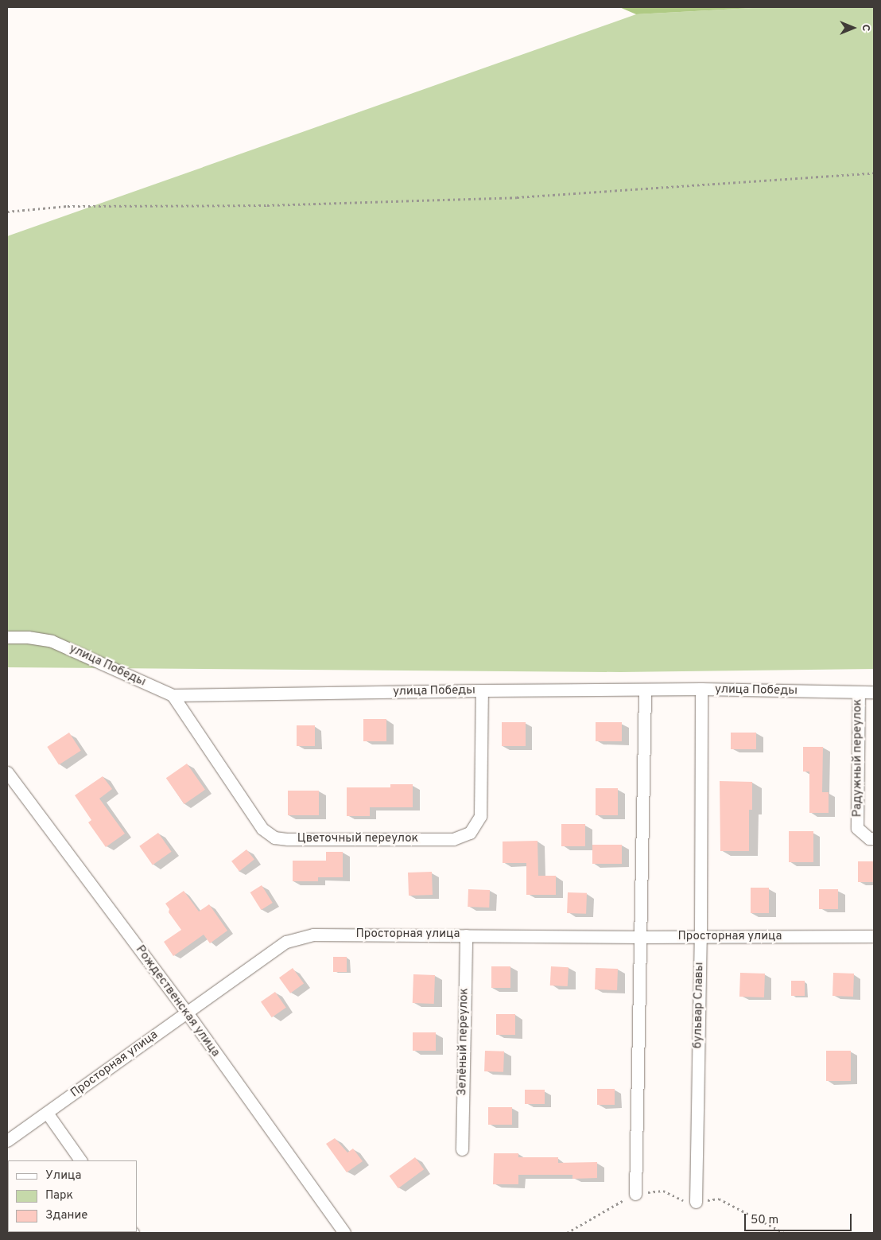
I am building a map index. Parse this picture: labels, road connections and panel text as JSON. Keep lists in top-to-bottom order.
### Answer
{
  "streets": {
    "street": [
      "улица Победы",
      "Радужный переулок",
      "Цветочный переулок",
      "Просторная улица",
      "Рождественская улица",
      "бульвар Славы",
      "Зелёный переулок"
    ]
  },
  "crossings": [
    ["улица Победы", "Радужный переулок"],
    ["улица Победы", "Цветочный переулок"],
    ["улица Победы", "бульвар Славы"],
    ["Просторная улица", "Рождественская улица"],
    ["Просторная улица", "бульвар Славы"],
    ["Просторная улица", "Зелёный переулок"]
  ],
  "legend": ["Улица", "Парк", "Здание"],
  "scale_bar": "50 m",
  "north": "right"
}
